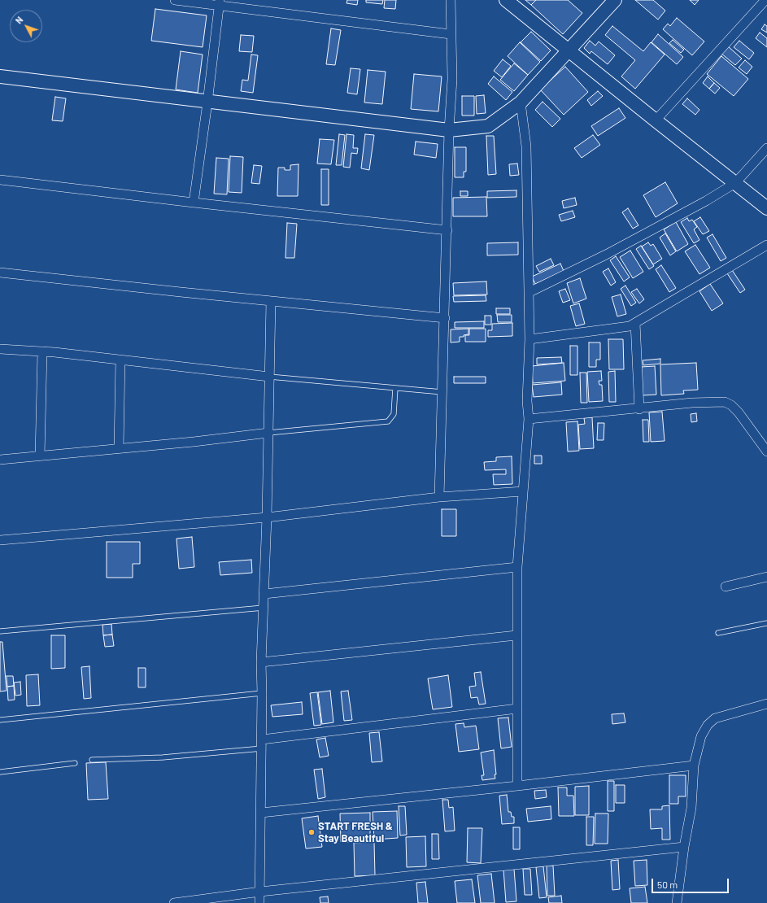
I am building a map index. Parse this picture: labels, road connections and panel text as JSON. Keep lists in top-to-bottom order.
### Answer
{
  "places": ["START FRESH & Stay Beautiful"],
  "scale_bar": "50 m",
  "north": "top left"
}
